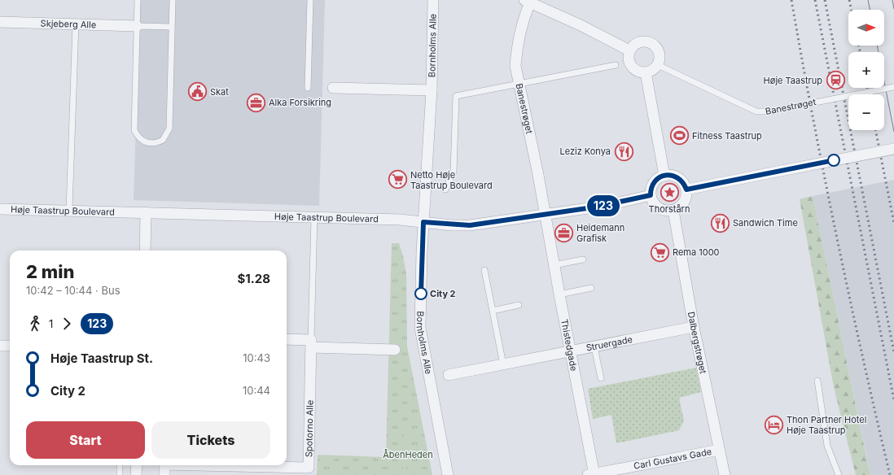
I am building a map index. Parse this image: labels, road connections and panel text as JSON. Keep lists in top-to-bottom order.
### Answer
{
  "streets": {
    "street": [
      "Skjeberg Alle",
      "Bornholms Alle",
      "Banestrøget",
      "Høje Taastrup Boulevard",
      "Dalbergstrøget",
      "Struergade",
      "Thistedgade",
      "Spotorno Alle",
      "Carl Gustavs Gade"
    ]
  },
  "crossings": [
    ["Bornholms Alle", "Høje Taastrup Boulevard"],
    ["Banestrøget", "Høje Taastrup Boulevard"],
    ["Banestrøget", "Thistedgade"],
    ["Høje Taastrup Boulevard", "Dalbergstrøget"],
    ["Høje Taastrup Boulevard", "Thistedgade"],
    ["Dalbergstrøget", "Struergade"],
    ["Dalbergstrøget", "Carl Gustavs Gade"],
    ["Struergade", "Thistedgade"],
    ["Thistedgade", "Carl Gustavs Gade"]
  ],
  "parks": ["ÅbenHeden"],
  "places": {
    "station": ["Høje Taastrup"],
    "public building": ["Skat"],
    "office": ["Alka Forsikring", "Heidemann Grafisk"],
    "sports": ["Fitness Taastrup"],
    "restaurant": ["Leziz Konya", "Sandwich Time"],
    "supermarket": ["Netto Høje Taastrup Boulevard", "Rema 1000"],
    "place": ["Thorstårn"],
    "other": ["City 2"],
    "hotel": ["Thon Partner Hotel Høje Taastrup"]
  },
  "lines": ["bus line 123"],
  "north": "right",
  "page": {
    "on_map": "123",
    "map_buttons": ["+", "−"],
    "heading": ["2 min", "10:42 – 10:44 · Bus", "$1.28"],
    "legs": ["1", "123"],
    "list": [
      {
        "name": "Høje Taastrup St.",
        "value": "10:43"
      },
      {
        "name": "City 2",
        "value": "10:44"
      }
    ],
    "buttons": ["Start", "Tickets"]
  }
}
